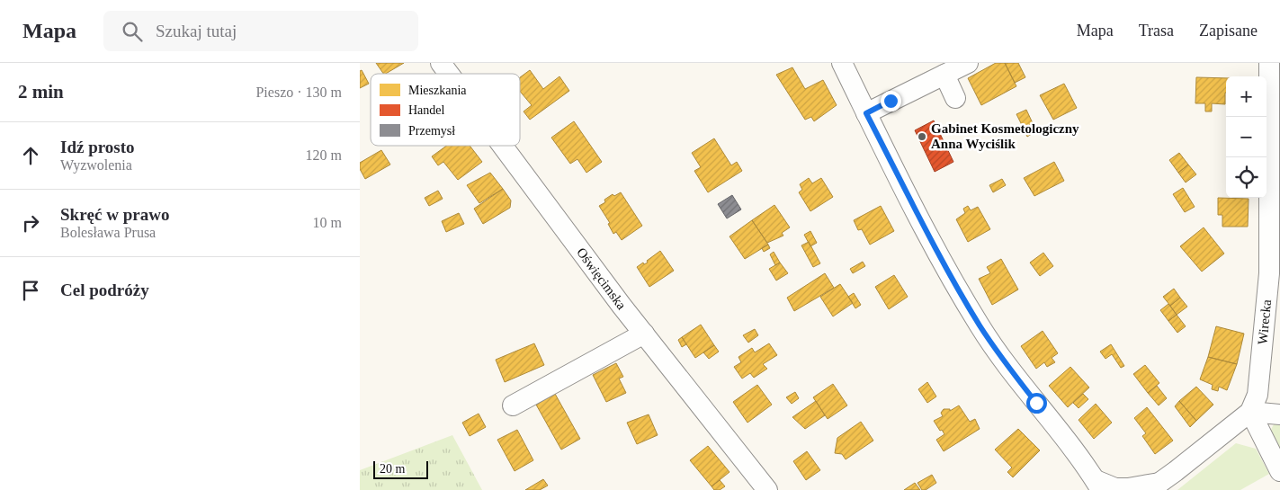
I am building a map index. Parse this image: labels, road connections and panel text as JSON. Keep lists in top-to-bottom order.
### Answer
{
  "streets": {
    "street": ["Oświęcimska", "Wirecka"]
  },
  "places": ["Gabinet Kosmetologiczny Anna Wyciślik"],
  "legend": ["Mieszkania", "Handel", "Przemysł"],
  "scale_bar": "20 m",
  "page": {
    "header": "Mapa",
    "search": "Szukaj tutaj",
    "nav": ["Mapa", "Trasa", "Zapisane"],
    "heading": ["2 min", "Pieszo · 130 m"],
    "map_buttons": ["+", "−"],
    "list": [
      ["Idź prosto", "Wyzwolenia", "120 m"],
      ["Skręć w prawo", "Bolesława Prusa", "10 m"],
      "Cel podróży"
    ],
    "scale": "20 m"
  }
}
